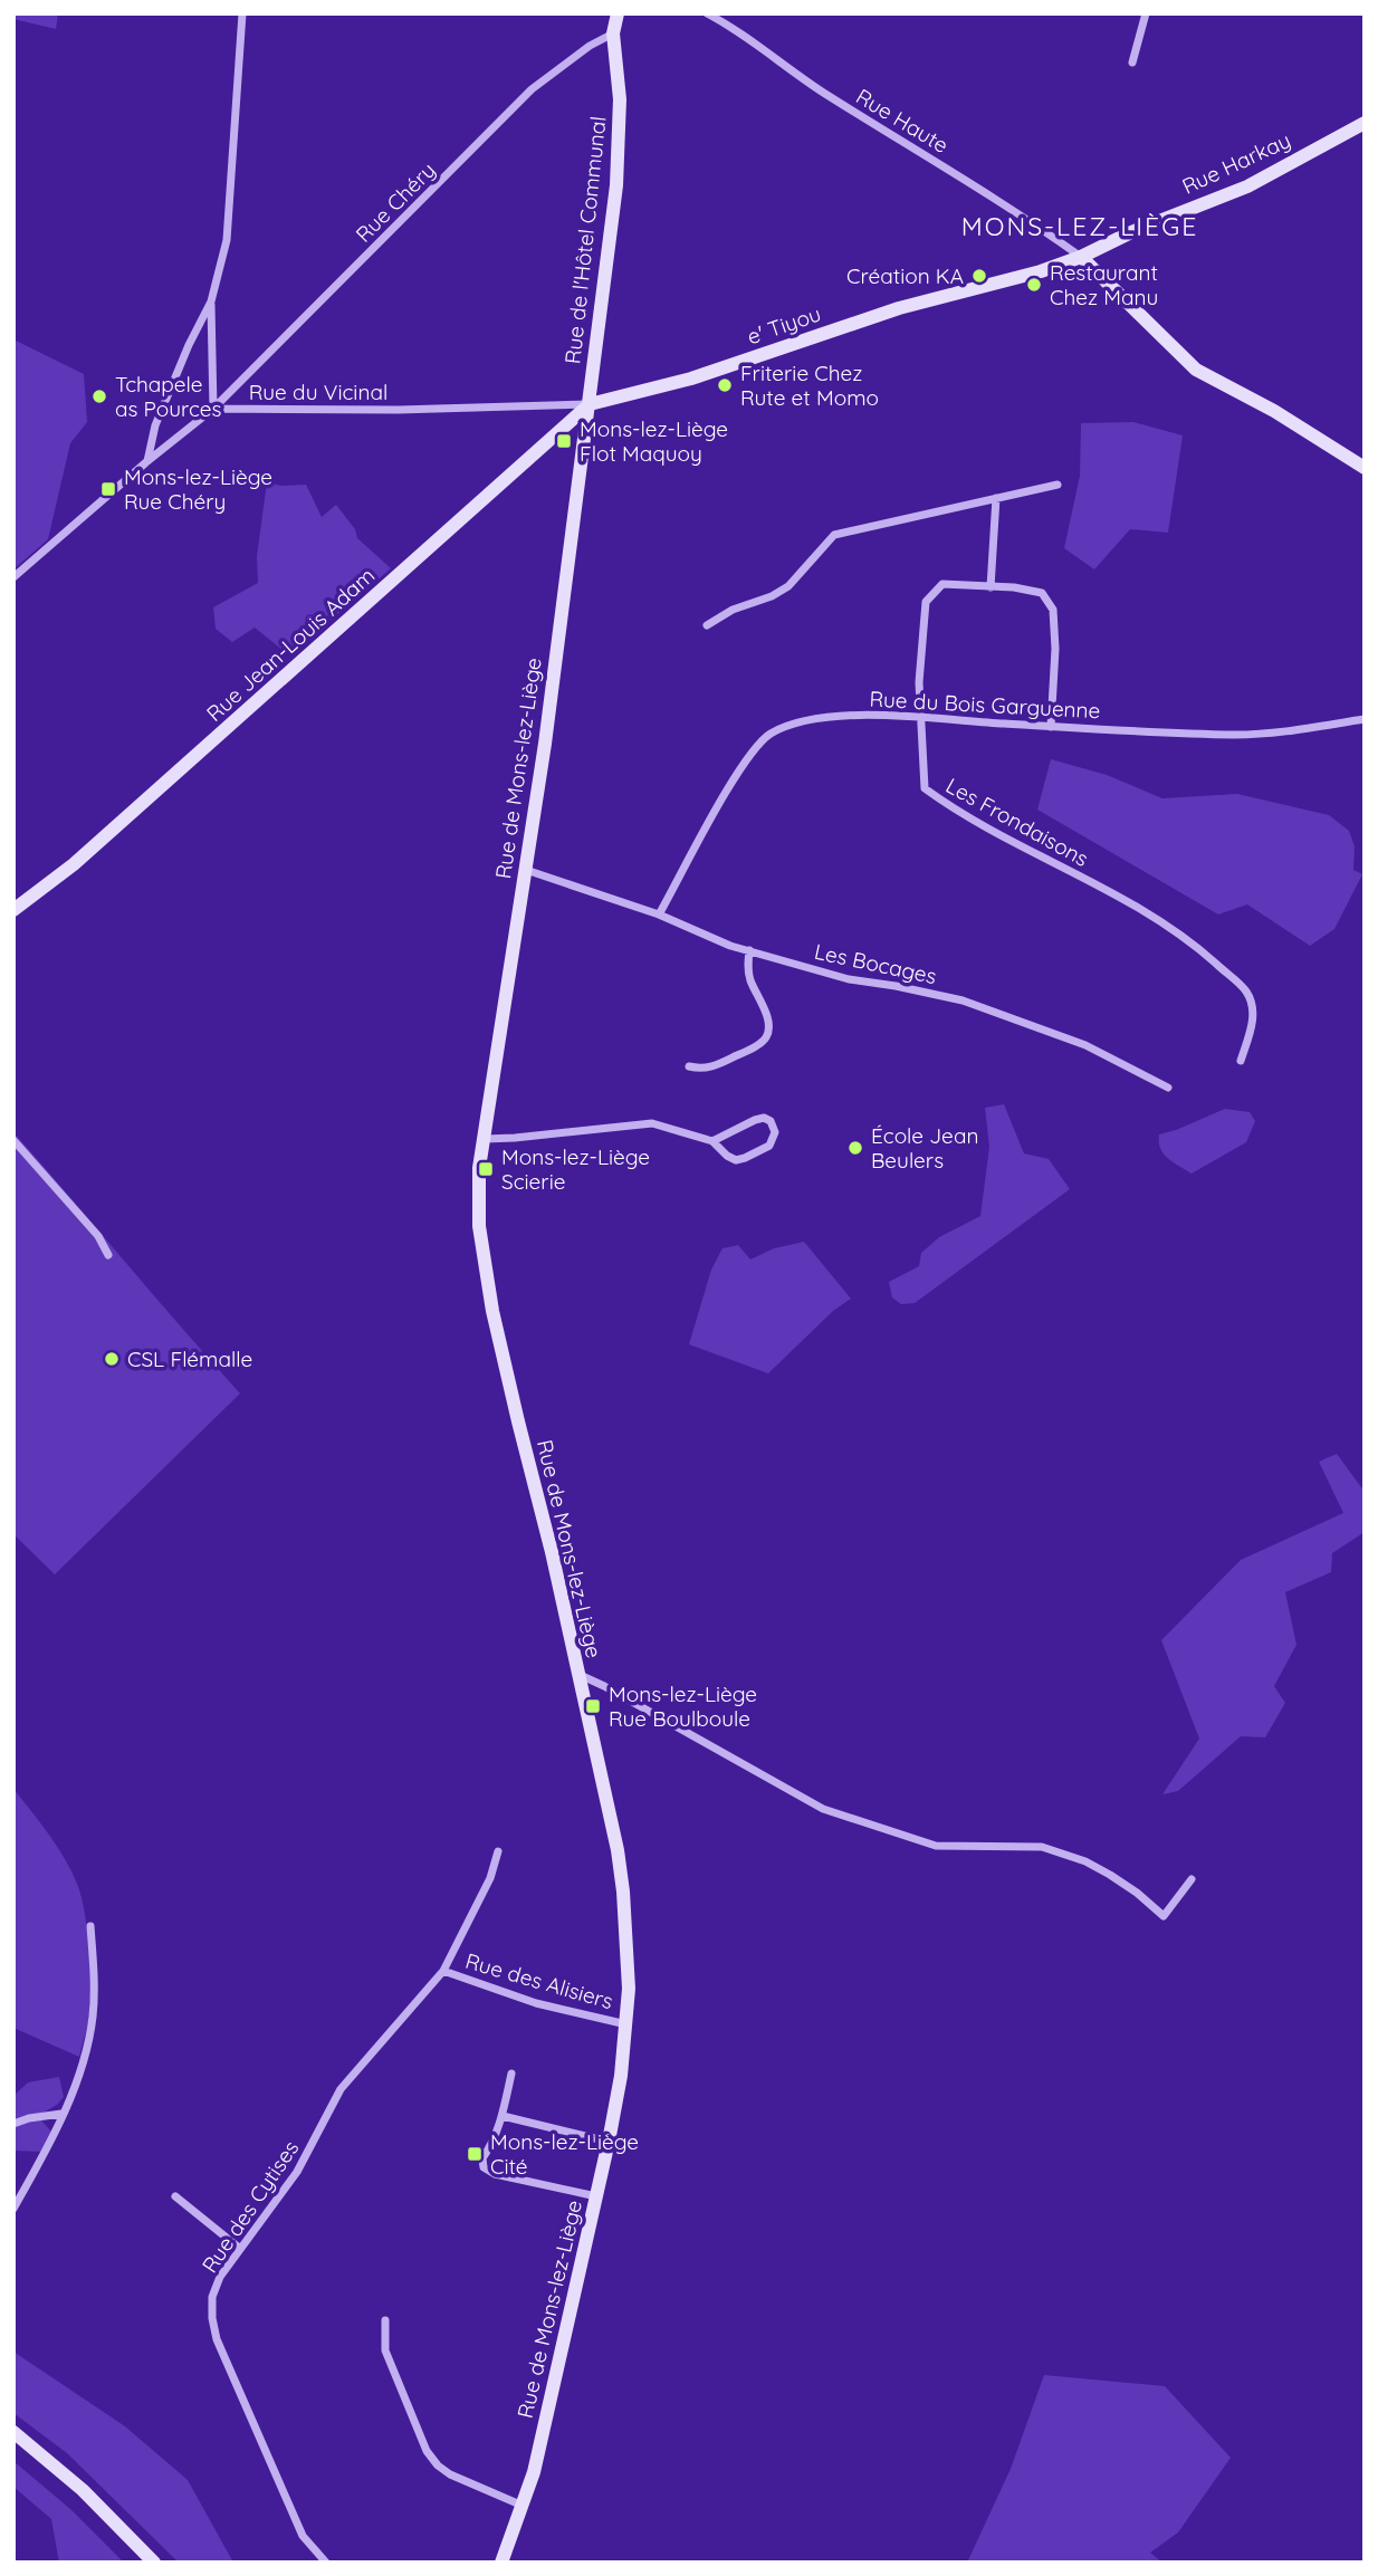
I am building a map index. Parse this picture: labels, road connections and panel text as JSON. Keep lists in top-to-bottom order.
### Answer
{
  "streets": {
    "street": [
      "Rue Haute",
      "Rue Harkay",
      "Rue Chéry",
      "Rue de l'Hôtel Communal",
      "e' Tiyou",
      "Rue du Vicinal",
      "Rue Jean-Louis Adam",
      "Rue du Bois Garguenne",
      "Rue de Mons-lez-Liège",
      "Les Frondaisons",
      "Les Bocages",
      "Rue des Alisiers",
      "Rue des Cytises"
    ]
  },
  "crossings": [
    ["Rue Haute", "Rue Harkay"],
    ["Rue Haute", "e' Tiyou"],
    ["Rue Harkay", "e' Tiyou"],
    ["Rue Chéry", "Rue de l'Hôtel Communal"],
    ["Rue Chéry", "Rue du Vicinal"],
    ["Rue de l'Hôtel Communal", "e' Tiyou"],
    ["Rue de l'Hôtel Communal", "Rue du Vicinal"],
    ["Rue de l'Hôtel Communal", "Rue Jean-Louis Adam"],
    ["Rue de l'Hôtel Communal", "Rue de Mons-lez-Liège"],
    ["e' Tiyou", "Rue du Vicinal"],
    ["e' Tiyou", "Rue Jean-Louis Adam"],
    ["e' Tiyou", "Rue de Mons-lez-Liège"],
    ["Rue du Vicinal", "Rue Jean-Louis Adam"],
    ["Rue du Vicinal", "Rue de Mons-lez-Liège"],
    ["Rue Jean-Louis Adam", "Rue de Mons-lez-Liège"],
    ["Rue du Bois Garguenne", "Les Frondaisons"],
    ["Rue du Bois Garguenne", "Les Bocages"],
    ["Rue de Mons-lez-Liège", "Les Bocages"],
    ["Rue de Mons-lez-Liège", "Rue des Alisiers"],
    ["Rue des Alisiers", "Rue des Cytises"]
  ],
  "districts": ["MONS-LEZ-LIÈGE"],
  "places": {
    "other": [
      "Création KA",
      "Restaurant Chez Manu",
      "Friterie Chez Rute et Momo",
      "Tchapele as Pources",
      "École Jean Beulers",
      "CSL Flémalle"
    ],
    "transit": [
      "Mons-lez-Liège Flot Maquoy",
      "Mons-lez-Liège Rue Chéry",
      "Mons-lez-Liège Scierie",
      "Mons-lez-Liège Rue Boulboule",
      "Mons-lez-Liège Cité"
    ]
  }
}
